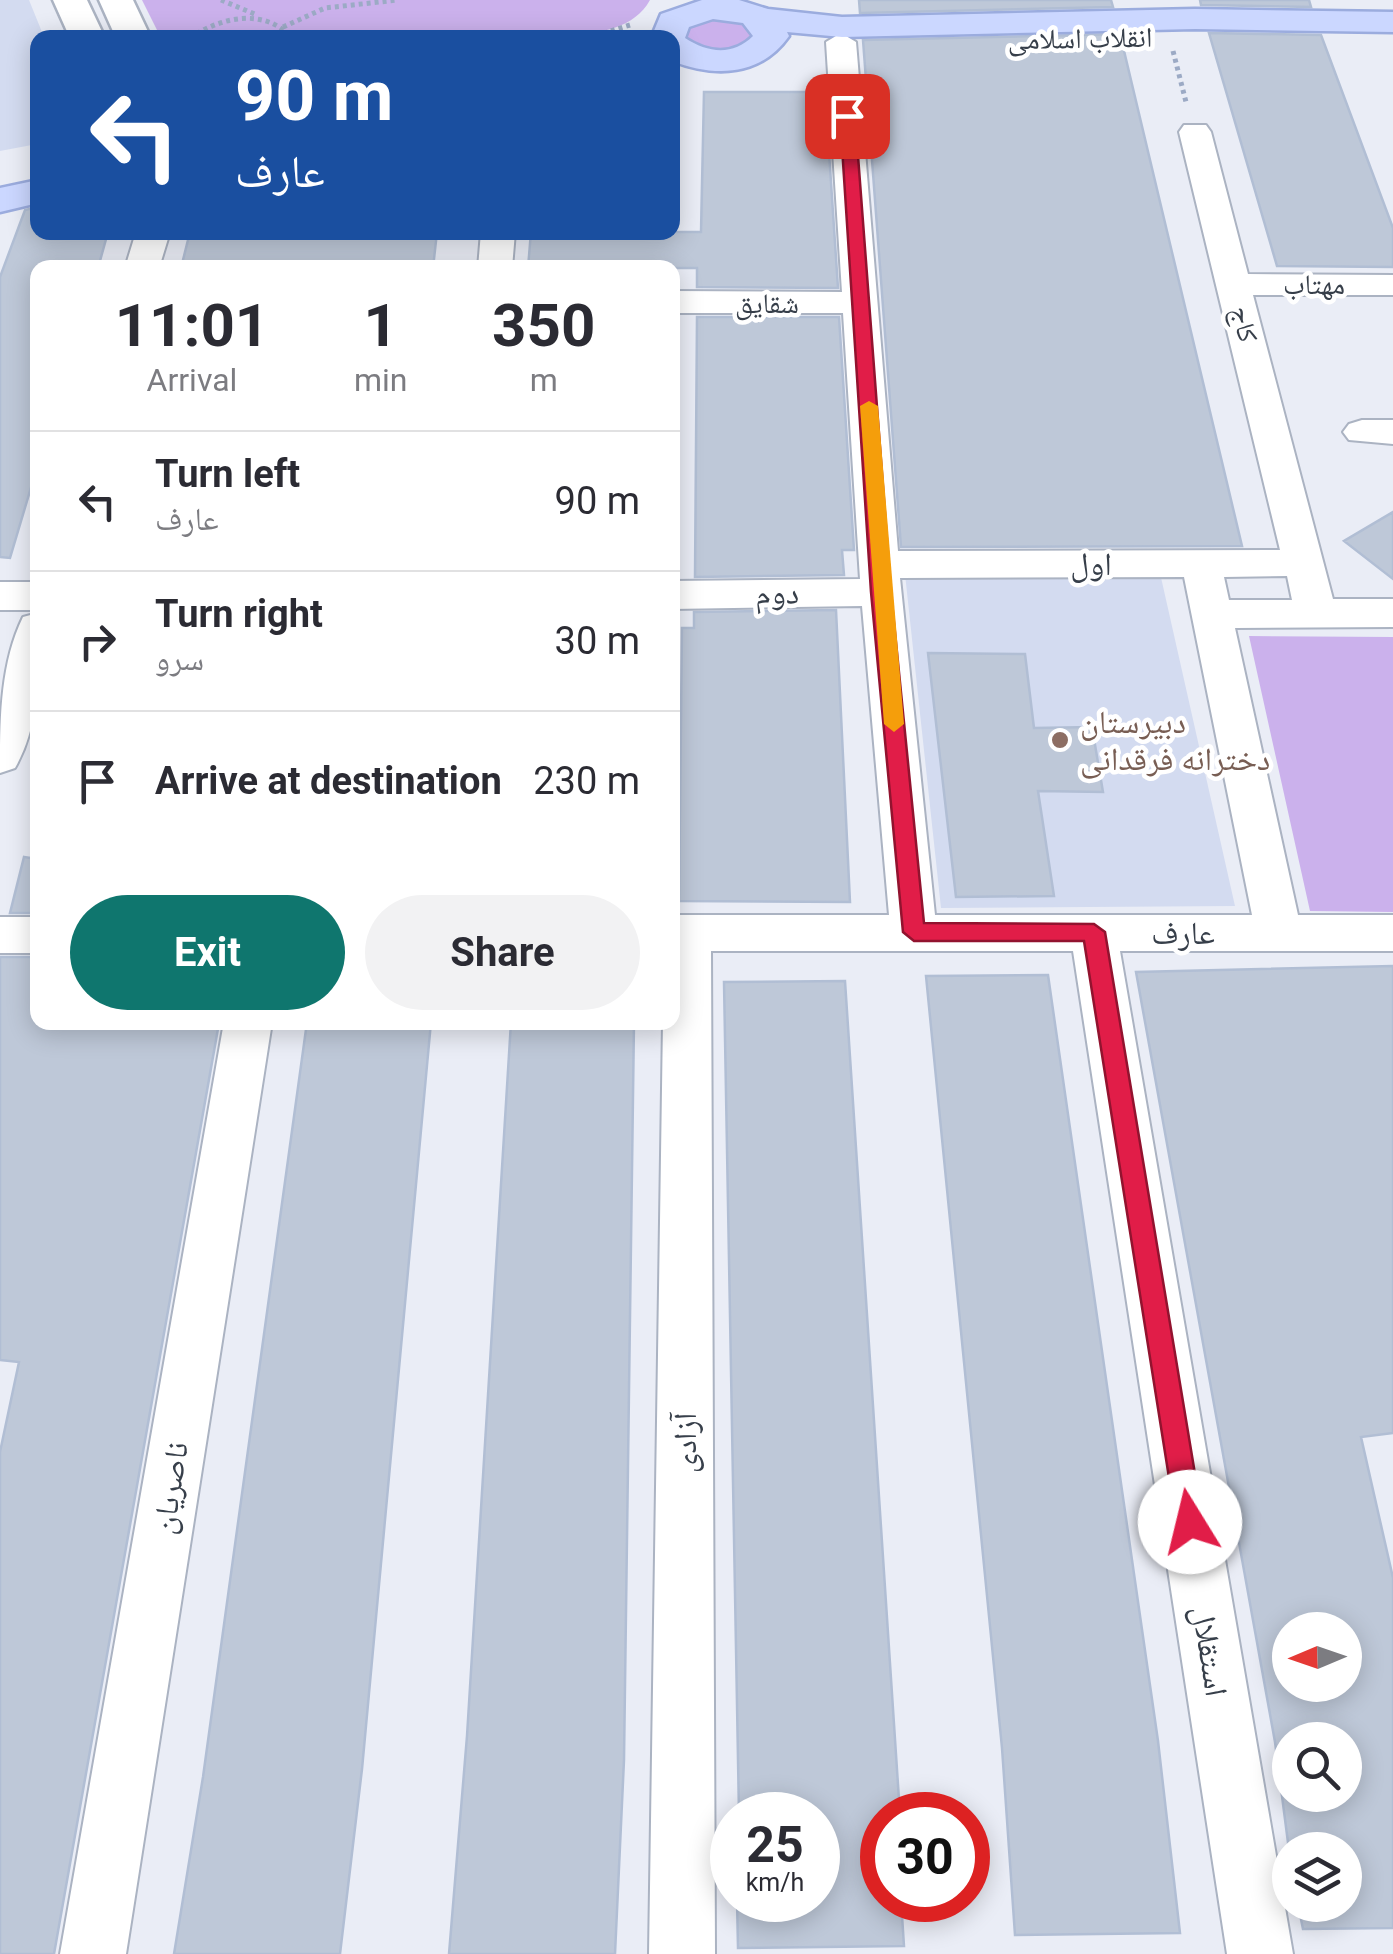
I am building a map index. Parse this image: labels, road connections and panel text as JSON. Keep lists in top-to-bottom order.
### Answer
{
  "streets": {
    "main road": ["انقلاب اسلامی"],
    "street": [
      "مهتاب",
      "شقایق",
      "کاج",
      "اول",
      "دوم",
      "عارف",
      "آزادی",
      "ناصریان",
      "استقلال"
    ]
  },
  "crossings": [
    ["مهتاب", "کاج"],
    ["کاج", "اول"],
    ["اول", "دوم"],
    ["عارف", "آزادی"],
    ["عارف", "استقلال"]
  ],
  "places": ["دبیرستان دخترانه فرقدانی"],
  "north": "left",
  "page": {
    "turn": ["90 m", "عارف"],
    "eta": [
      "11:01",
      "Arrival",
      "1",
      "min",
      "350",
      "m"
    ],
    "list": [
      {
        "name": "Turn left",
        "note": "عارف",
        "value": "90 m"
      },
      {
        "name": "Turn right",
        "note": "سرو",
        "value": "30 m"
      },
      {
        "name": "Arrive at destination",
        "value": "230 m"
      }
    ],
    "buttons": ["Exit", "Share"],
    "speed": "25 km/h",
    "limit": "30"
  }
}
